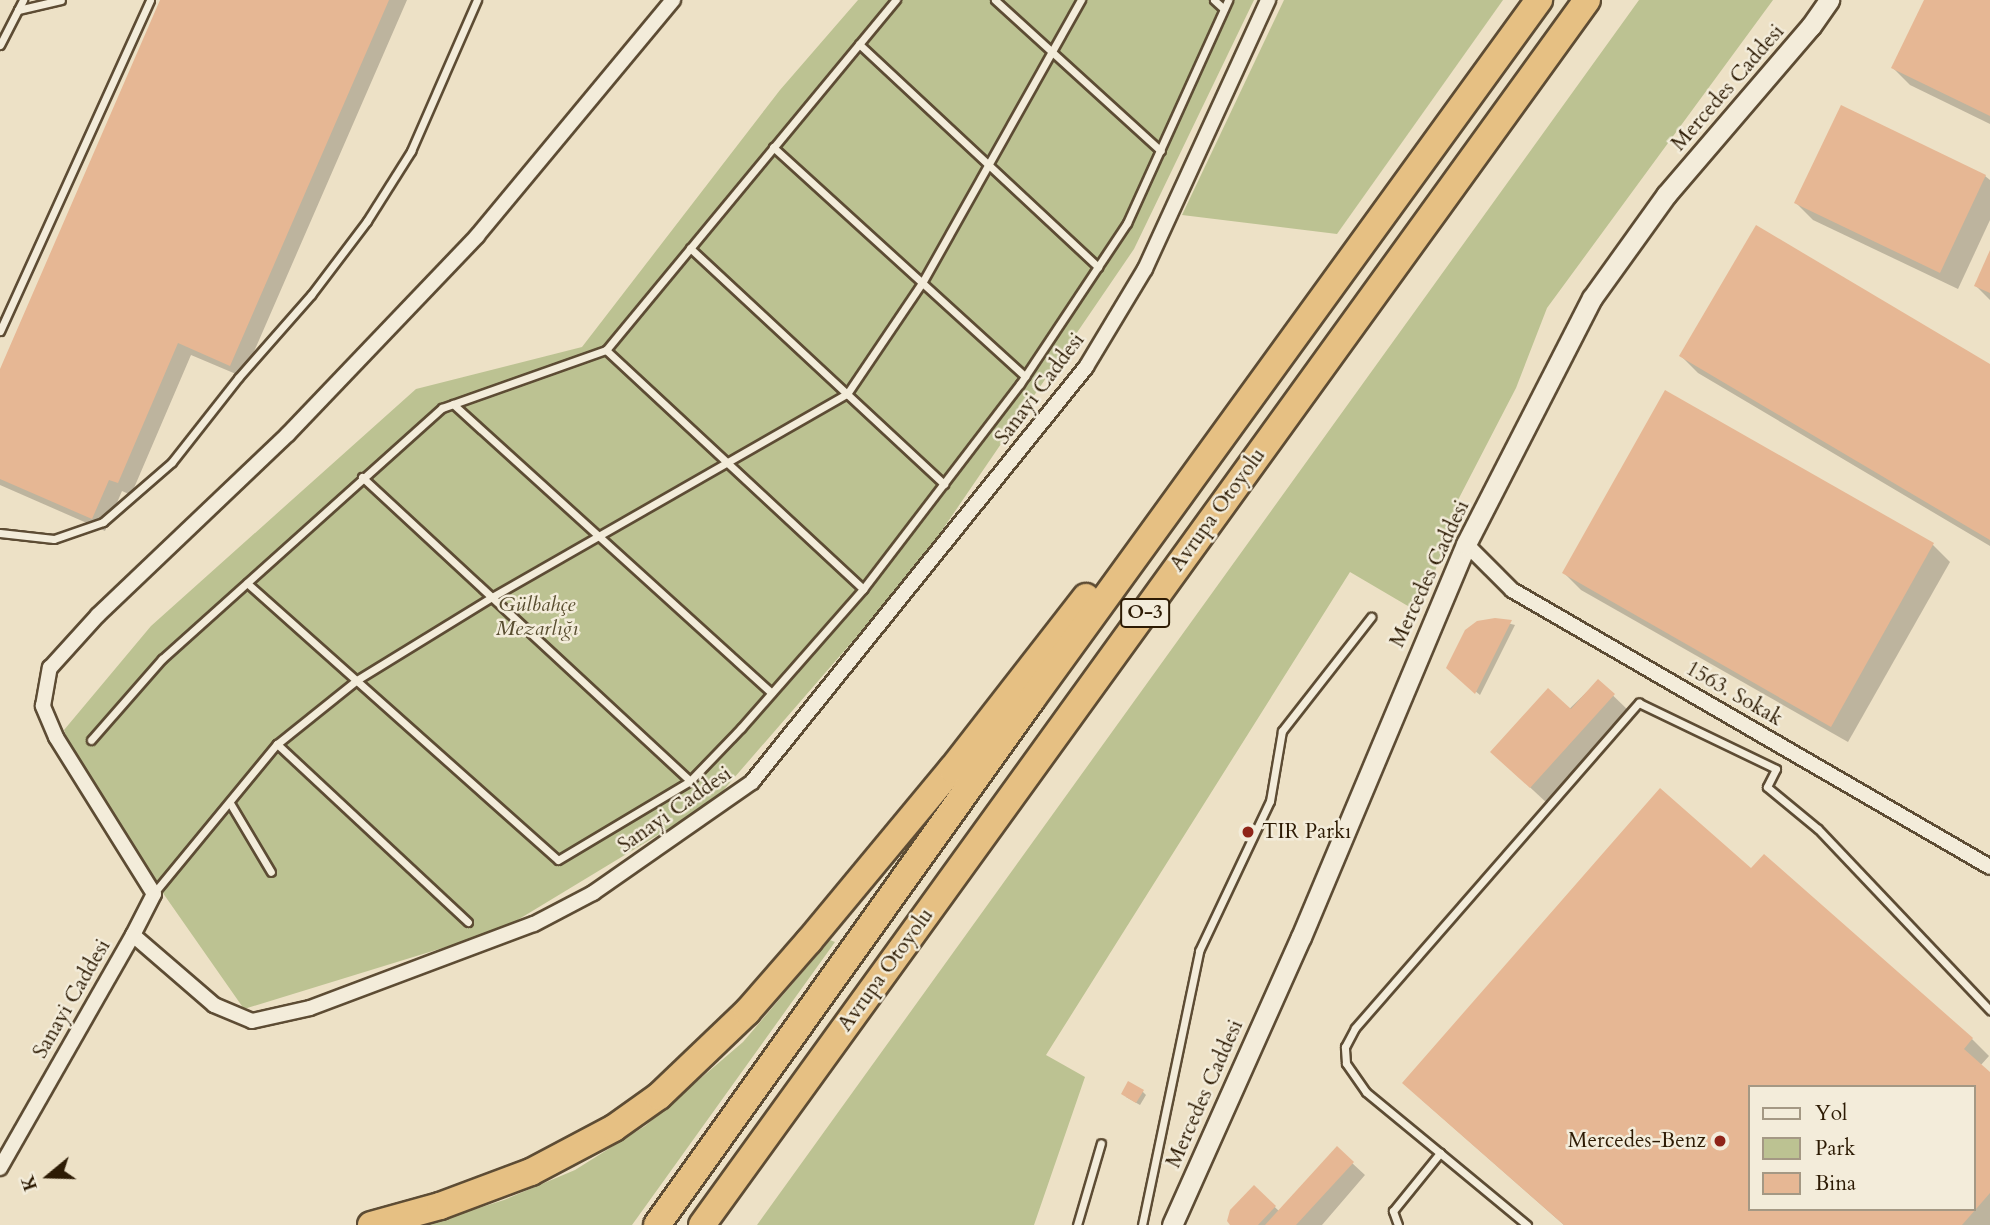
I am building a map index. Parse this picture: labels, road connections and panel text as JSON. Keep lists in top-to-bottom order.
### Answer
{
  "streets": {
    "highway": ["Avrupa Otoyolu", "O-3"],
    "street": ["Mercedes Caddesi", "Sanayi Caddesi", "1563. Sokak"]
  },
  "crossings": [
    ["Mercedes Caddesi", "1563. Sokak"]
  ],
  "parks": ["Gülbahçe Mezarlığı"],
  "places": ["TIR Parkı", "Mercedes-Benz"],
  "legend": ["Yol", "Park", "Bina"],
  "north": "left"
}
